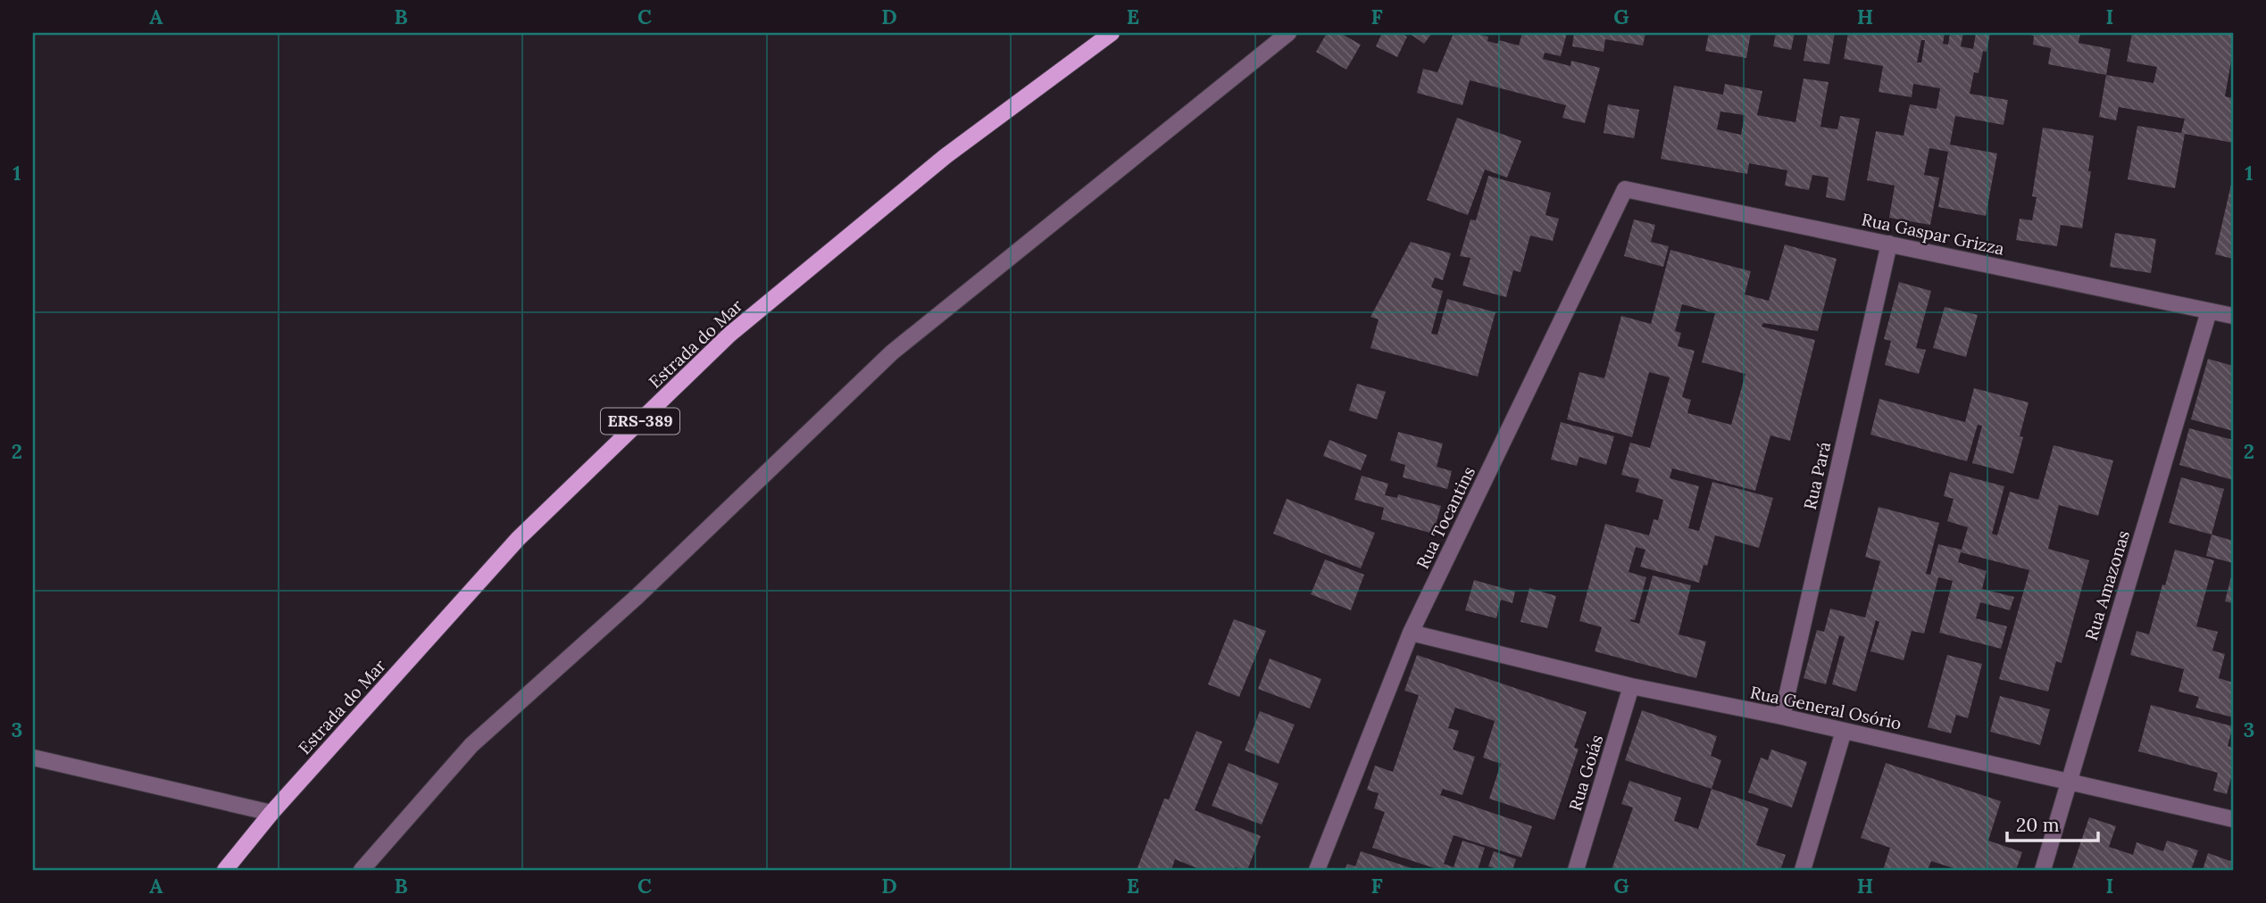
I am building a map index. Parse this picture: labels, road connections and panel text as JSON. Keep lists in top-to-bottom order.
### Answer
{
  "streets": {
    "main road": ["Estrada do Mar", "ERS-389"],
    "street": [
      "Rua Gaspar Grizza",
      "Rua Pará",
      "Rua Tocantins",
      "Rua Amazonas",
      "Rua General Osório",
      "Rua Goiás"
    ]
  },
  "crossings": [
    ["Rua Gaspar Grizza", "Rua Pará"],
    ["Rua Gaspar Grizza", "Rua Tocantins"],
    ["Rua Gaspar Grizza", "Rua Amazonas"],
    ["Rua Pará", "Rua General Osório"],
    ["Rua Tocantins", "Rua General Osório"],
    ["Rua Amazonas", "Rua General Osório"],
    ["Rua General Osório", "Rua Goiás"]
  ],
  "scale_bar": "20 m",
  "grid": {
    "columns": [
      "A",
      "B",
      "C",
      "D",
      "E",
      "F",
      "G",
      "H",
      "I"
    ],
    "rows": ["1", "2", "3"]
  }
}
